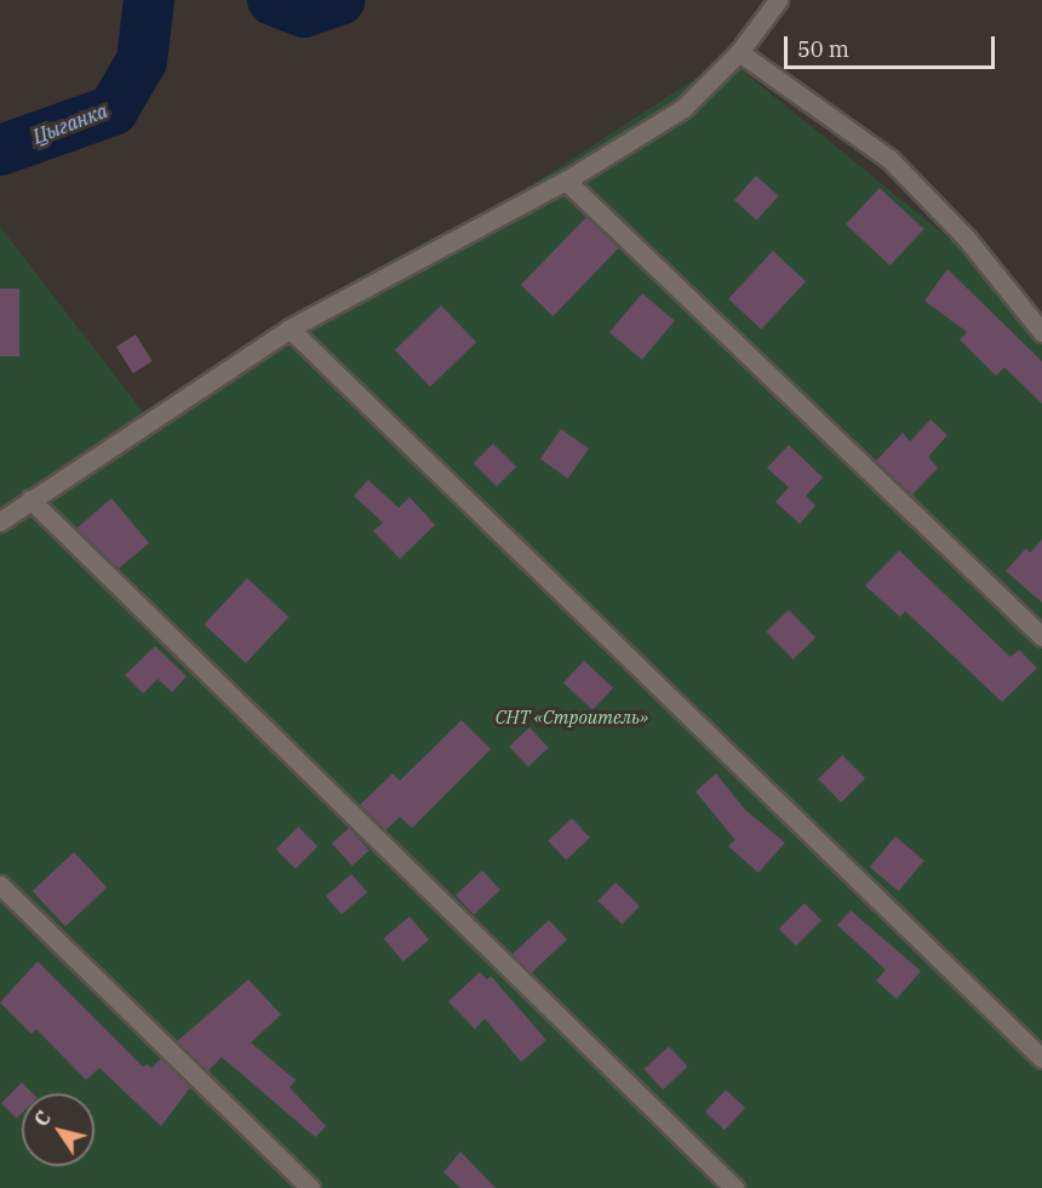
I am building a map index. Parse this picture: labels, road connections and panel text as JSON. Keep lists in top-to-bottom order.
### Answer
{
  "water": ["Цыганка"],
  "parks": ["СНТ «Строитель»"],
  "scale_bar": "50 m",
  "north": "top left"
}
